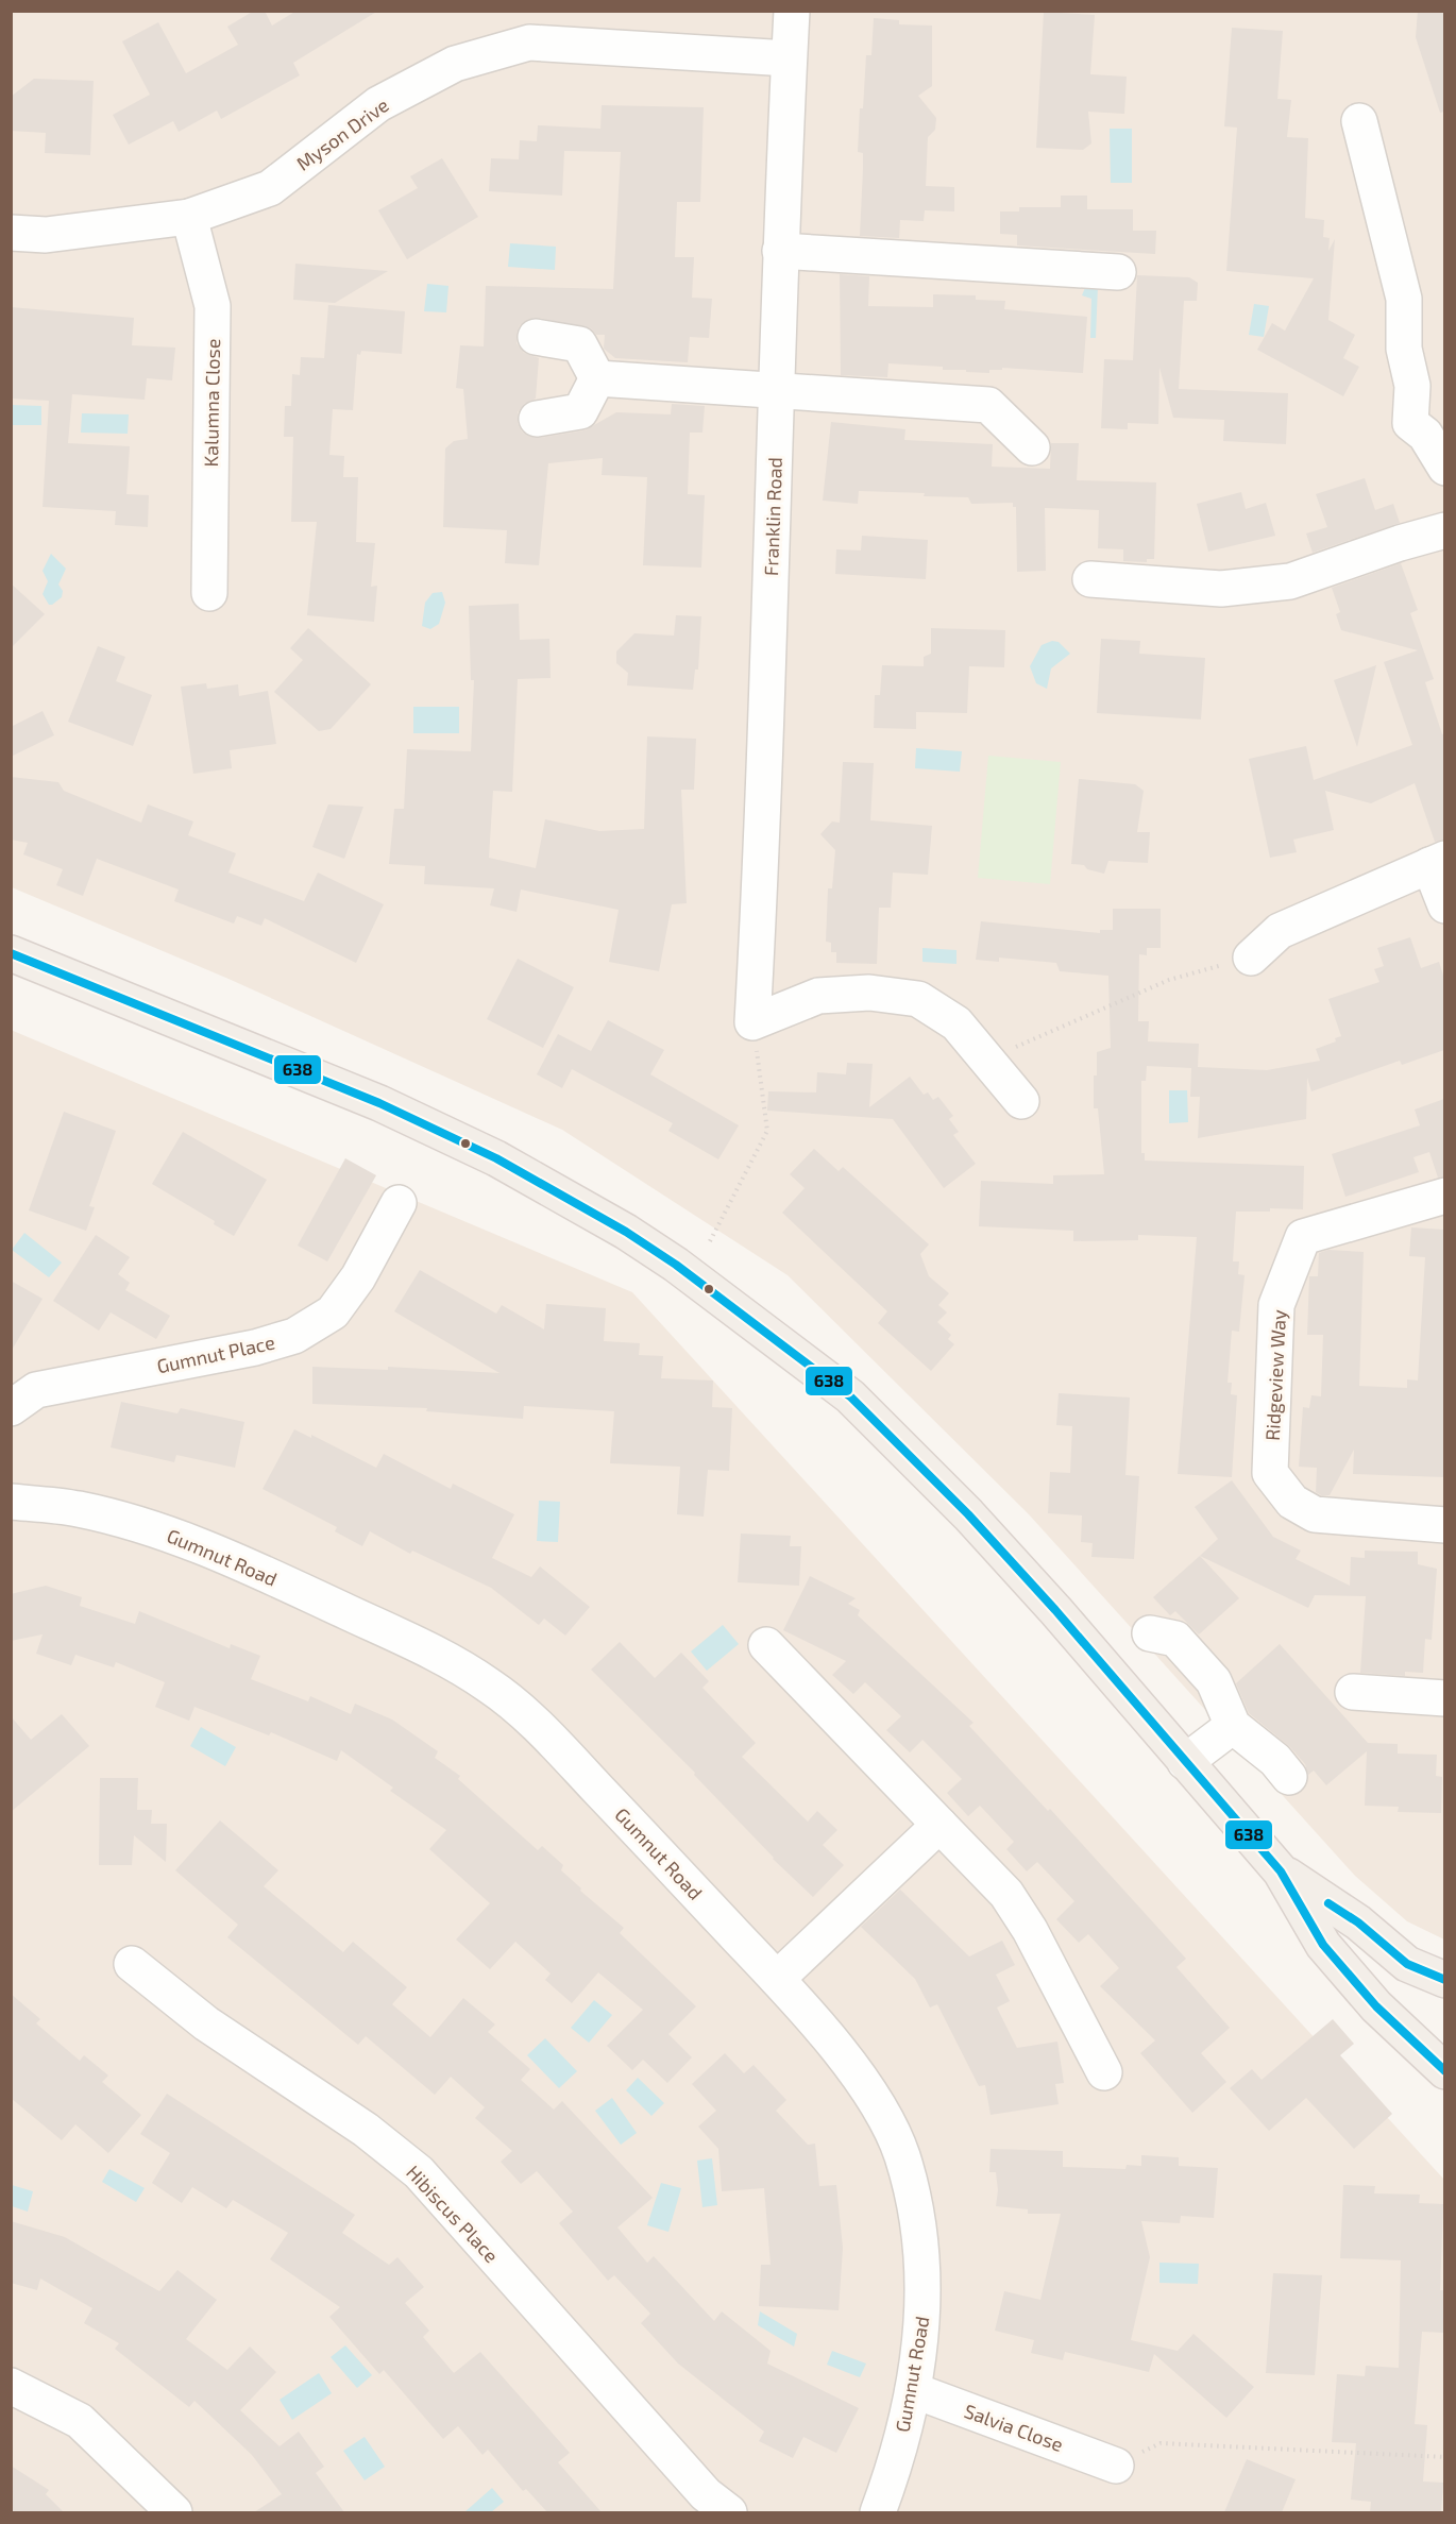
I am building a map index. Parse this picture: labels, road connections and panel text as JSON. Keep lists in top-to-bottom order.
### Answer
{
  "streets": {
    "street": [
      "Myson Drive",
      "Kalumna Close",
      "Franklin Road",
      "Gumnut Place",
      "Ridgeview Way",
      "Gumnut Road",
      "Hibiscus Place",
      "Salvia Close"
    ]
  },
  "crossings": [
    ["Myson Drive", "Kalumna Close"],
    ["Myson Drive", "Franklin Road"],
    ["Gumnut Road", "Salvia Close"]
  ],
  "lines": ["transit line 638"]
}
